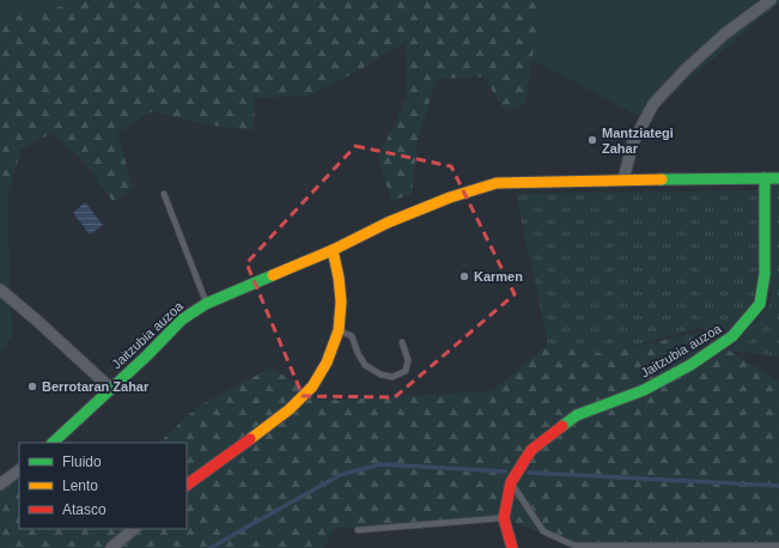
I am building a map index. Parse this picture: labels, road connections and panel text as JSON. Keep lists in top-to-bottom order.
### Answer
{
  "streets": {
    "street": ["Jaitzubia auzoa"]
  },
  "places": ["Mantziategi Zahar", "Karmen", "Berrotaran Zahar"],
  "legend": ["Fluido", "Lento", "Atasco"]
}
